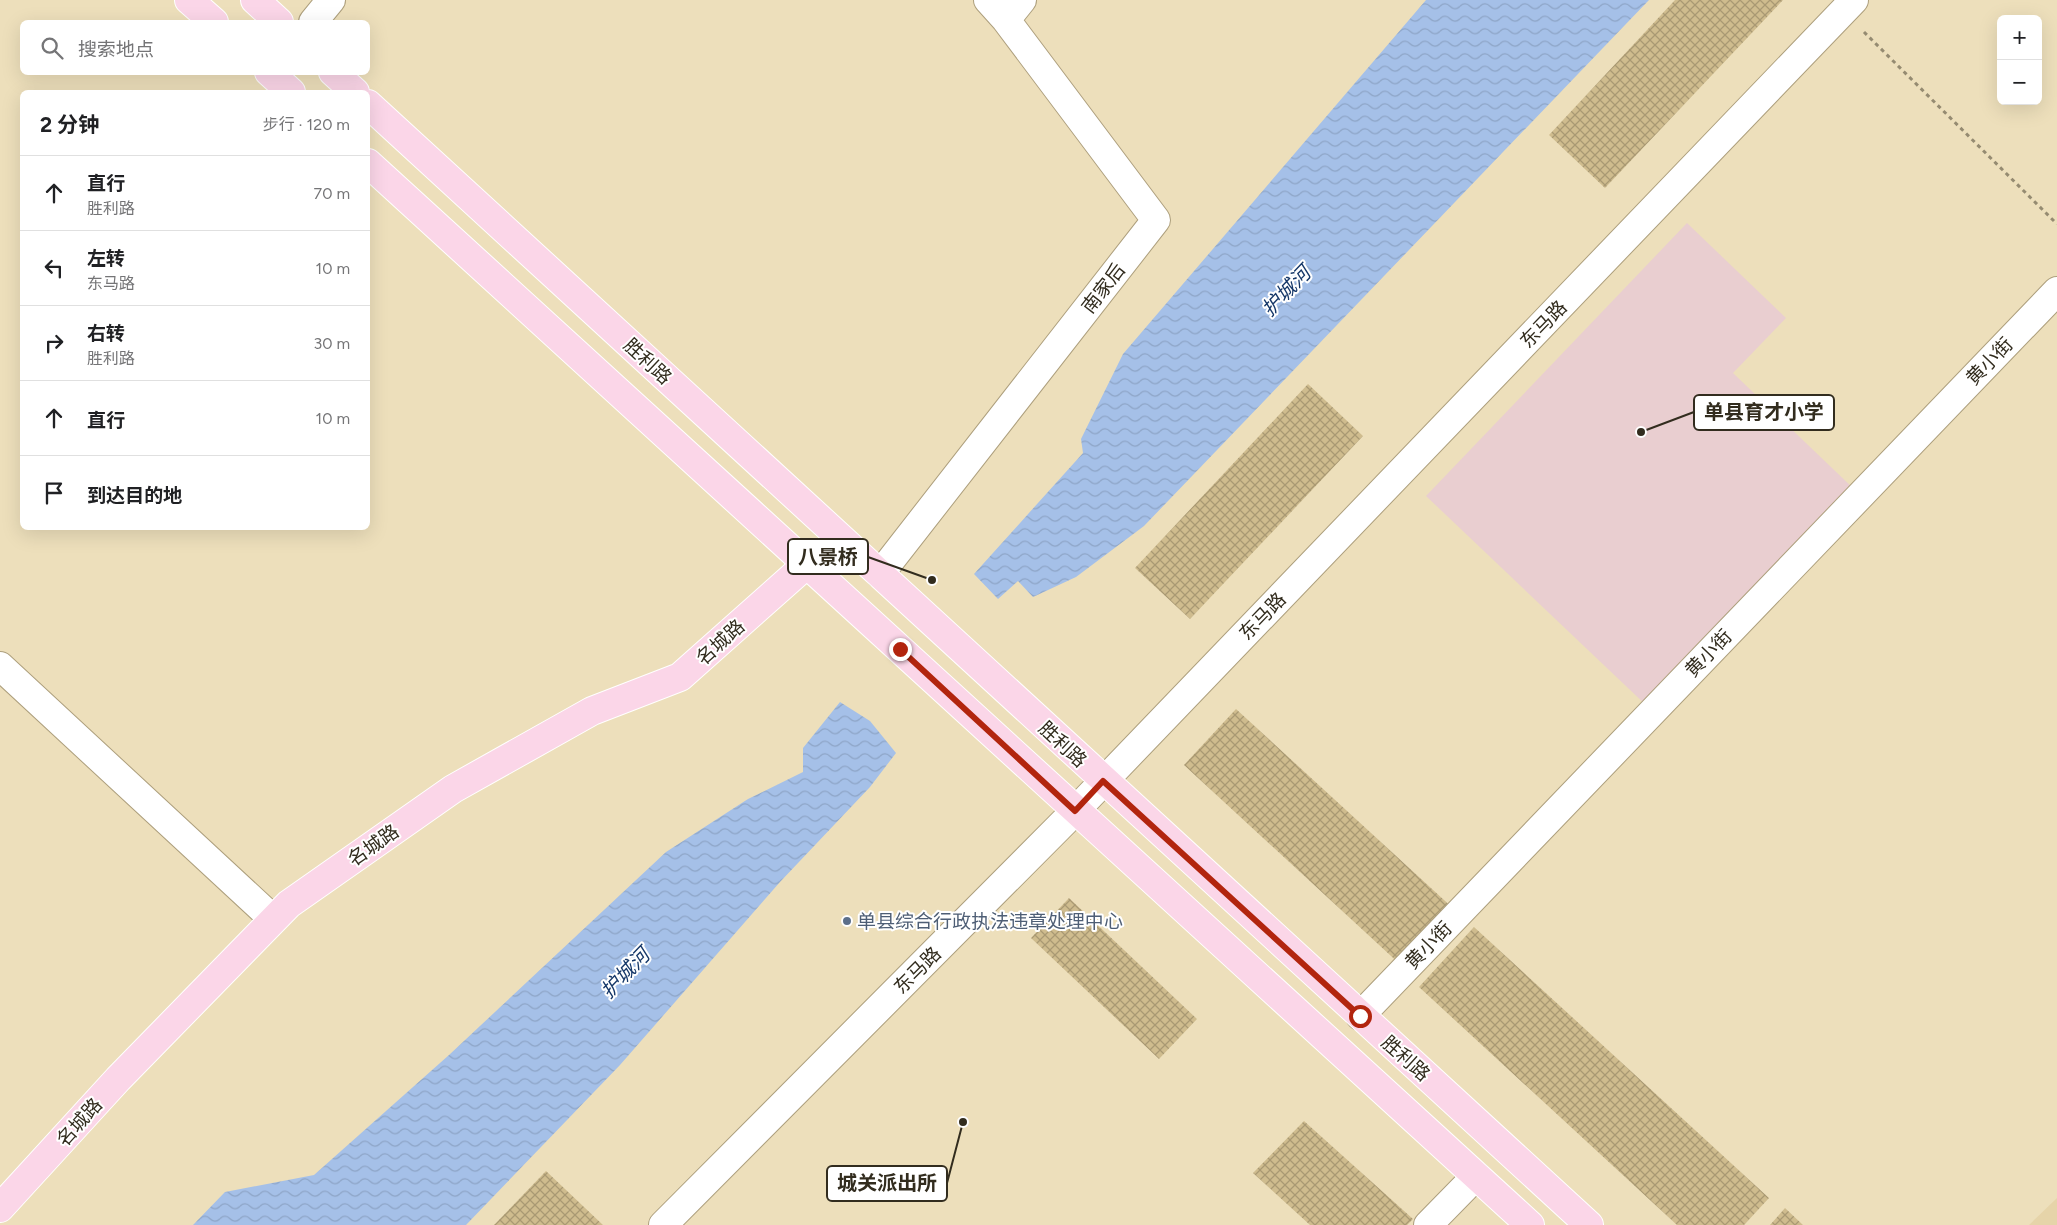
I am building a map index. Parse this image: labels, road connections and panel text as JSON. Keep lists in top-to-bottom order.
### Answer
{
  "streets": {
    "main road": ["胜利路", "名城路"],
    "street": ["南家后", "东马路", "黄小街"]
  },
  "crossings": [
    ["南家后", "胜利路"],
    ["东马路", "胜利路"],
    ["胜利路", "黄小街"]
  ],
  "water": ["护城河"],
  "places": [
    "单县育才小学",
    "八景桥",
    "单县综合行政执法违章处理中心",
    "城关派出所"
  ],
  "page": {
    "map_buttons": ["+", "−"],
    "search": "搜索地点",
    "heading": ["2 分钟", "步行 · 120 m"],
    "list": [
      ["直行", "胜利路", "70 m"],
      ["左转", "东马路", "10 m"],
      ["右转", "胜利路", "30 m"],
      ["直行", "10 m"],
      "到达目的地"
    ]
  }
}
